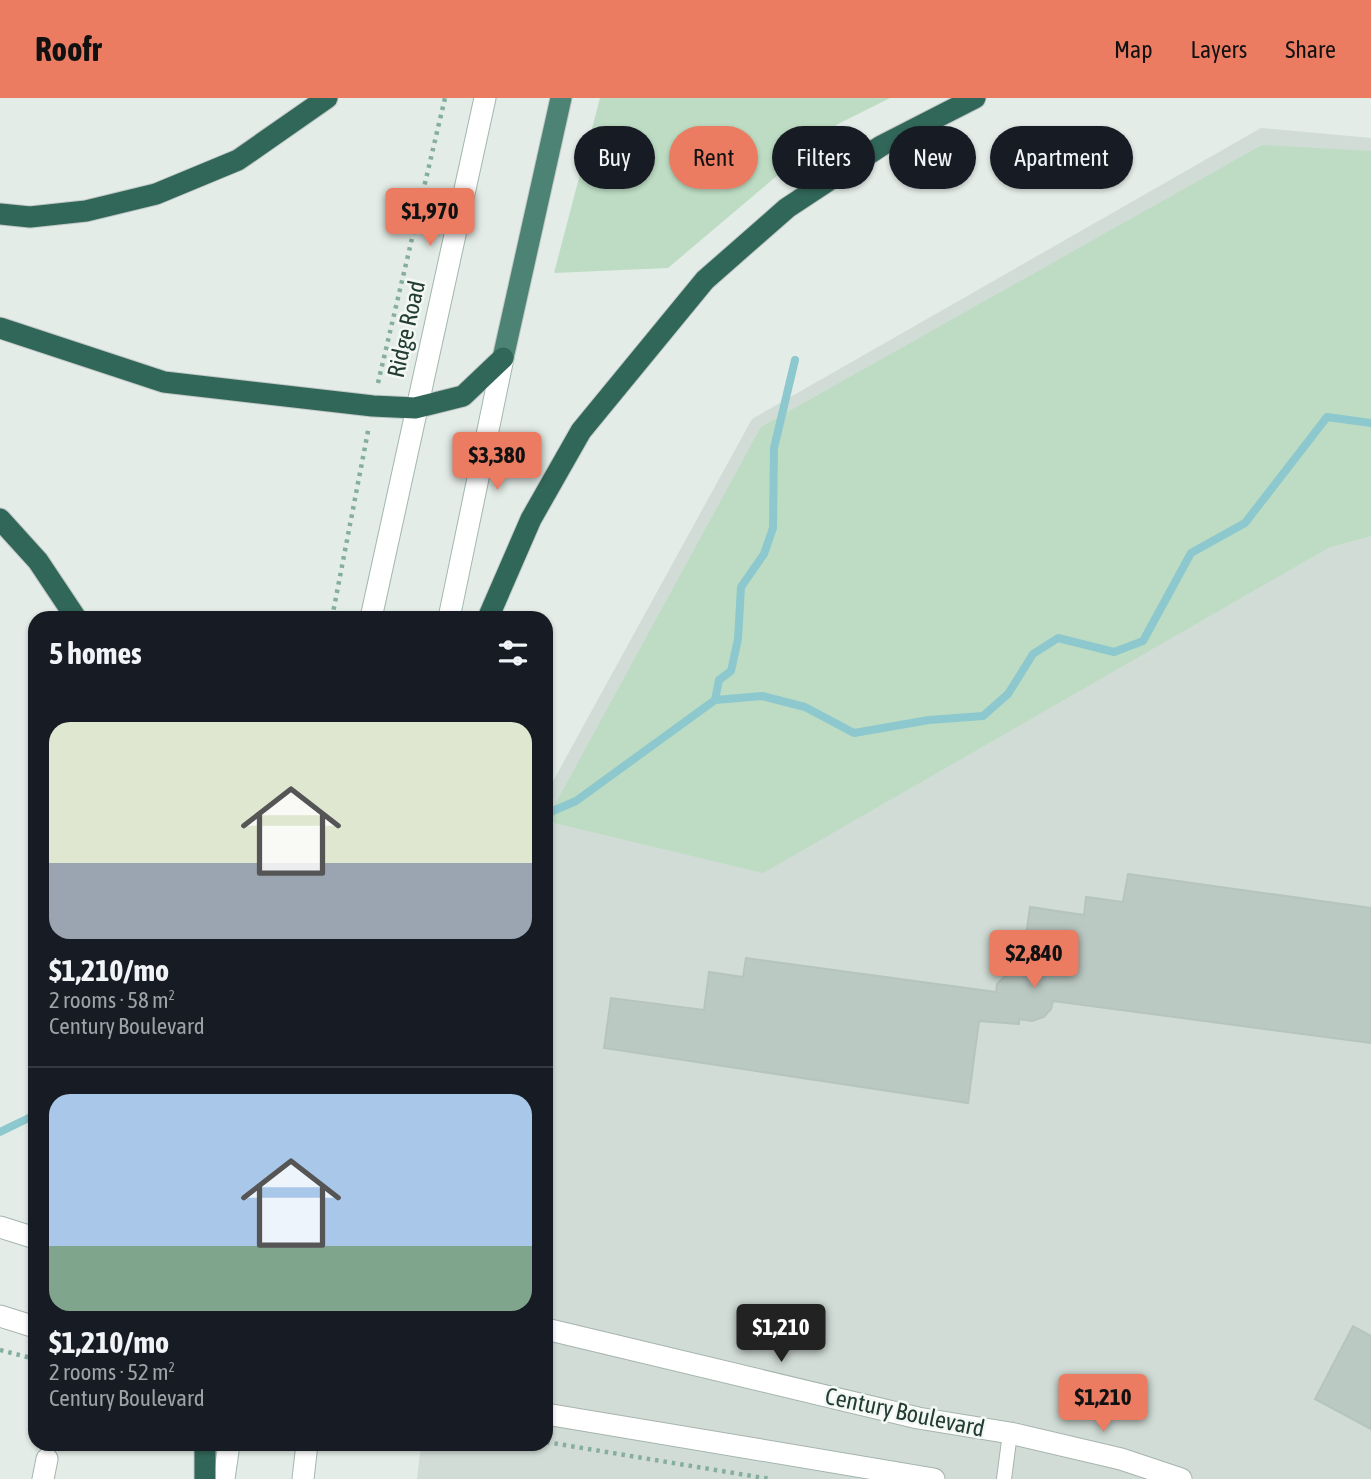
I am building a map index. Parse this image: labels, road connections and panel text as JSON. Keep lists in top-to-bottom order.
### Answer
{
  "streets": {
    "street": ["Ridge Road", "Century Boulevard"]
  },
  "page": {
    "header": "Roofr",
    "nav": ["Map", "Layers", "Share"],
    "chip": [
      "Buy",
      "Rent",
      "Filters",
      "New",
      "Apartment"
    ],
    "price": [
      "$1,970",
      "$3,380",
      "$2,840",
      "$1,210",
      "$1,210"
    ],
    "heading": "5 homes",
    "list": [
      {
        "name": "$1,210/mo",
        "note": "2 rooms · 58 m² · Century Boulevard"
      },
      {
        "name": "$1,210/mo",
        "note": "2 rooms · 52 m² · Century Boulevard"
      }
    ]
  }
}
